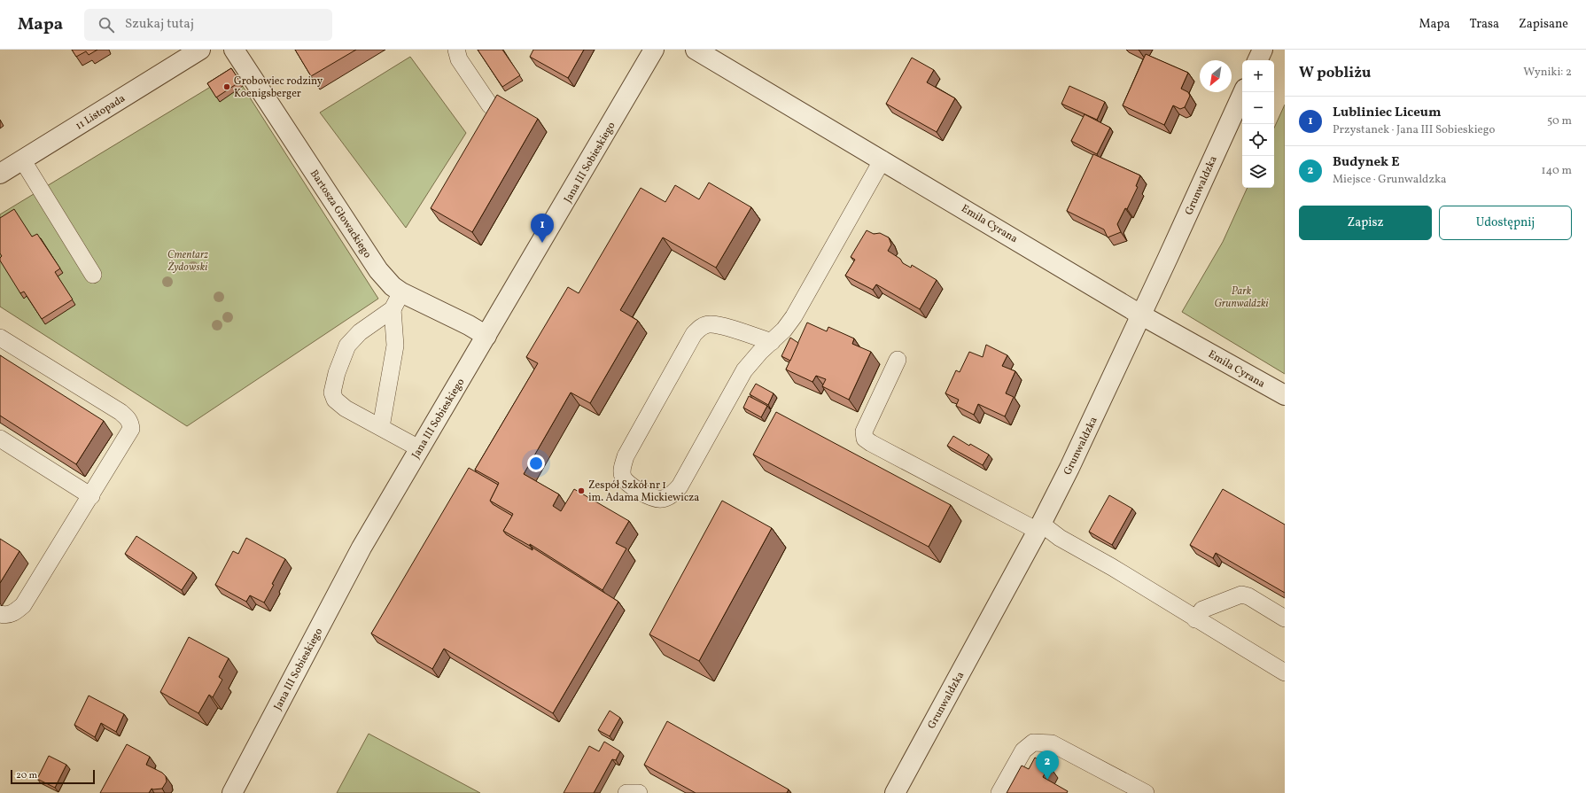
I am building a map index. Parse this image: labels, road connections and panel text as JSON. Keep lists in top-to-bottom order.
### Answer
{
  "streets": {
    "street": [
      "11 Listopada",
      "Jana III Sobieskiego",
      "Grunwaldzka",
      "Bartosza Głowackiego",
      "Emila Cyrana"
    ]
  },
  "crossings": [
    ["Jana III Sobieskiego", "Bartosza Głowackiego"],
    ["Grunwaldzka", "Emila Cyrana"]
  ],
  "parks": ["Cmentarz Żydowski", "Park Grunwaldzki"],
  "places": ["Grobowiec rodziny Koenigsberger", "Zespół Szkół nr 1 im. Adama Mickiewicza"],
  "scale_bar": "20 m",
  "north": "bottom left",
  "page": {
    "header": "Mapa",
    "search": "Szukaj tutaj",
    "nav": ["Mapa", "Trasa", "Zapisane"],
    "heading": ["W pobliżu", "Wyniki: 2"],
    "map_buttons": ["+", "−"],
    "list": [
      {
        "mark": "1",
        "name": "Lubliniec Liceum",
        "note": "Przystanek · Jana III Sobieskiego",
        "value": "50 m"
      },
      {
        "mark": "2",
        "name": "Budynek E",
        "note": "Miejsce · Grunwaldzka",
        "value": "140 m"
      }
    ],
    "buttons": ["Zapisz", "Udostępnij"],
    "pins": ["1", "2"],
    "scale": "20 m"
  }
}
